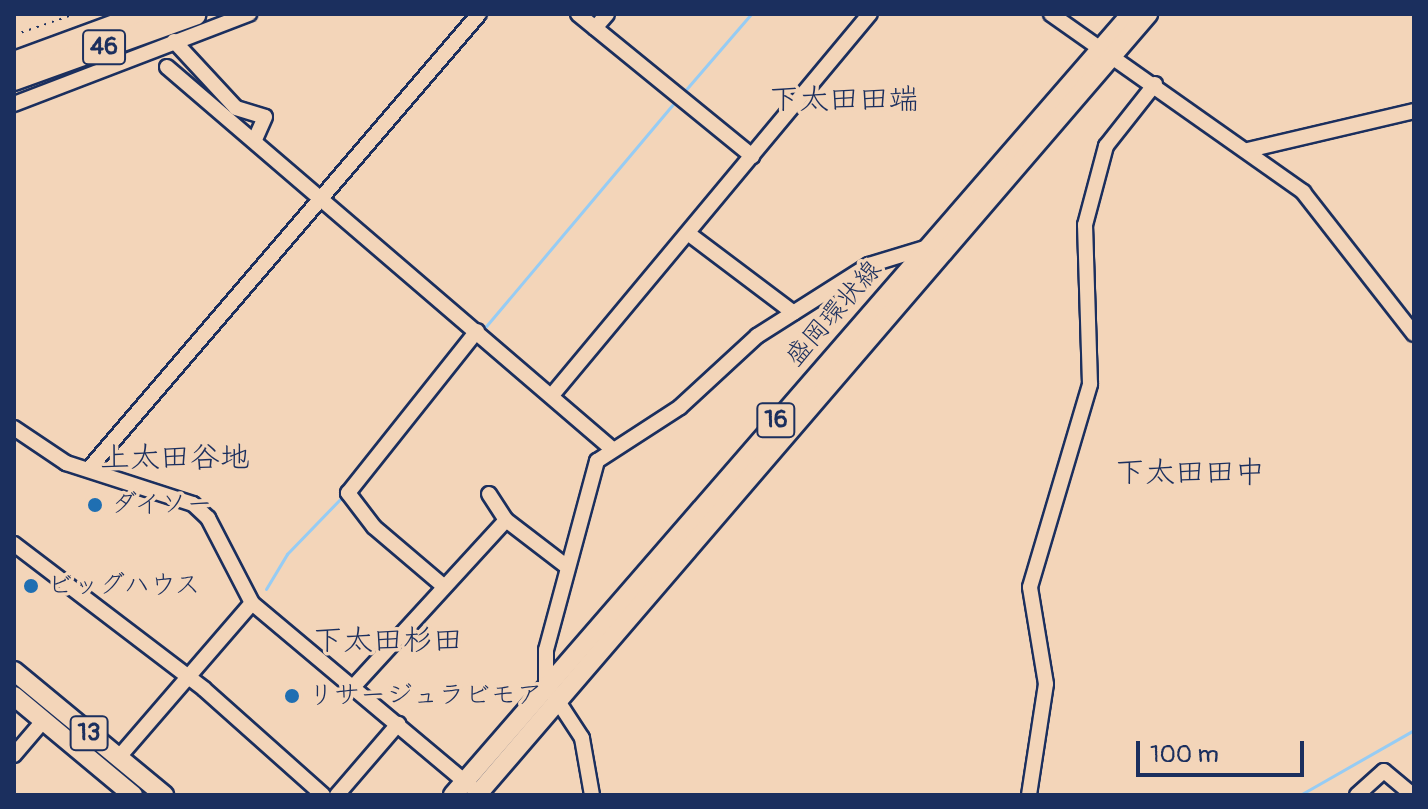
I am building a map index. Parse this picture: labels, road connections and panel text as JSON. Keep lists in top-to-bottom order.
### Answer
{
  "streets": {
    "highway": ["46"],
    "main road": ["盛岡環状線", "16", "13"]
  },
  "districts": [
    "下太田田端",
    "上太田谷地",
    "下太田田中",
    "下太田杉田"
  ],
  "places": ["ダイソー", "ビッグハウス", "リサージュラビモア"],
  "scale_bar": "100 m"
}
